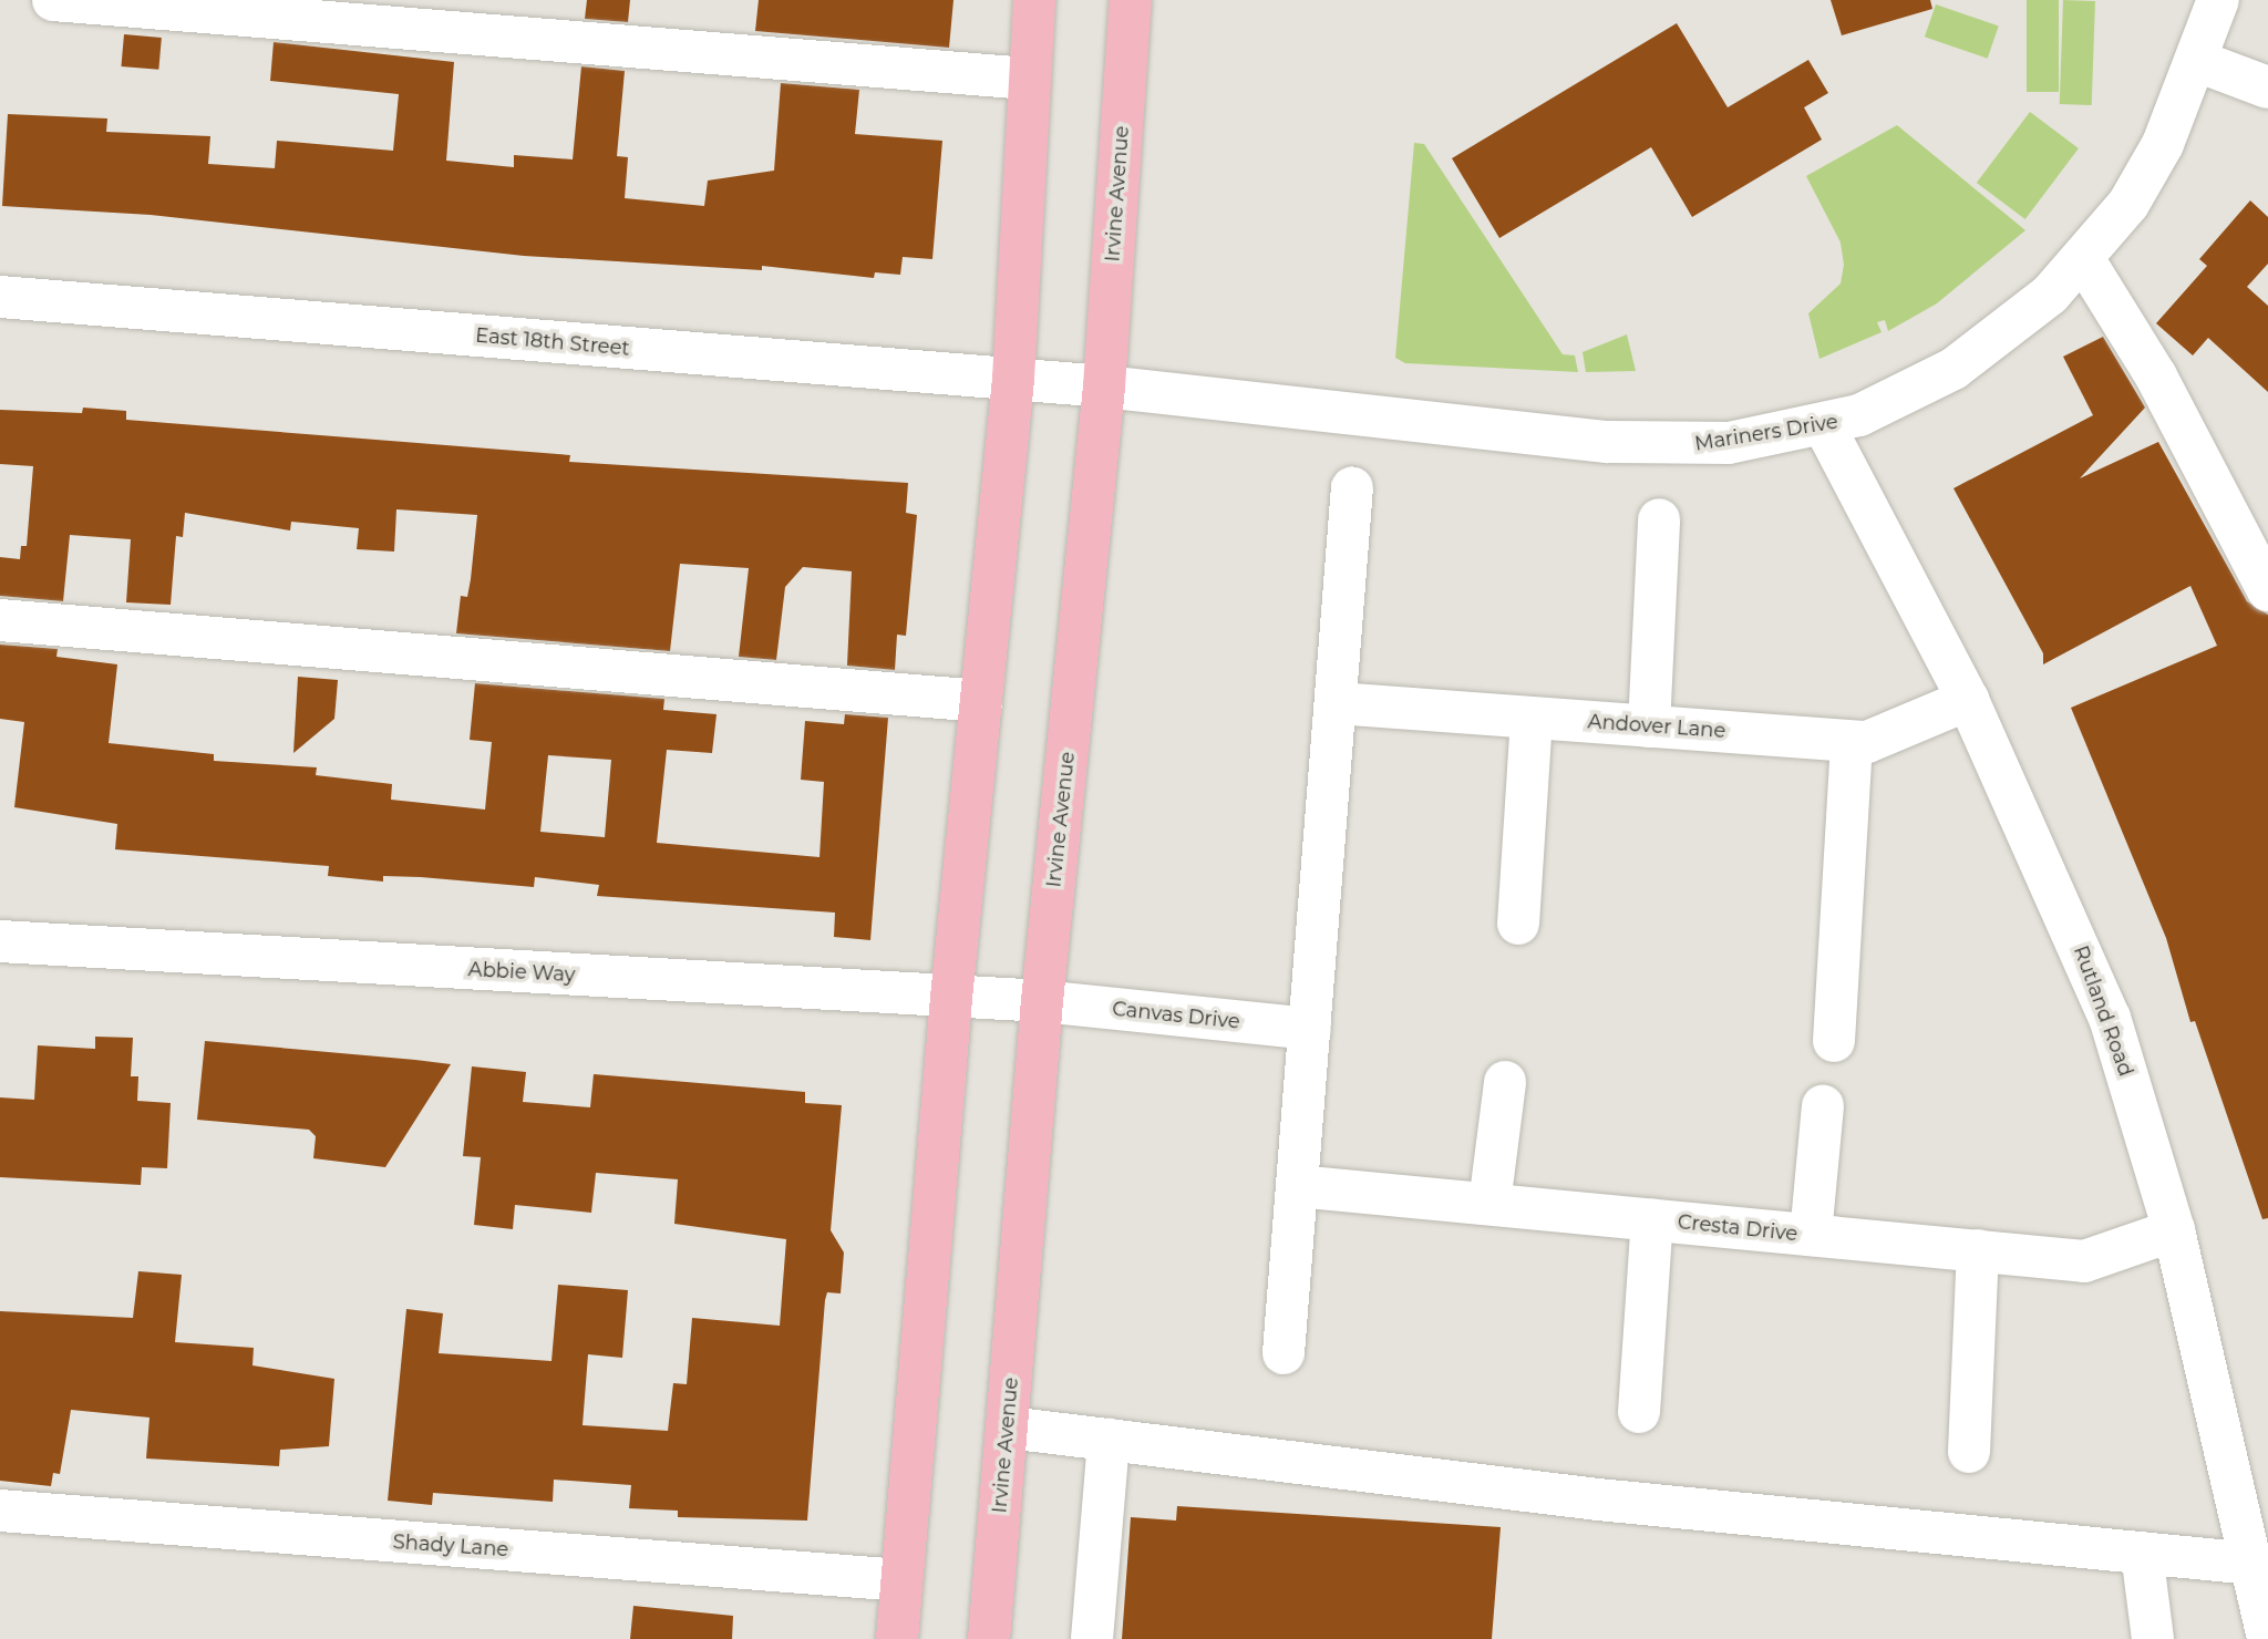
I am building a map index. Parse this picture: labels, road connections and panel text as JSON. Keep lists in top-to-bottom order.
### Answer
{
  "streets": {
    "main road": ["Irvine Avenue"],
    "street": [
      "East 18th Street",
      "Mariners Drive",
      "Andover Lane",
      "Abbie Way",
      "Rutland Road",
      "Canvas Drive",
      "Cresta Drive",
      "Shady Lane"
    ]
  },
  "crossings": [
    ["Irvine Avenue", "East 18th Street"],
    ["Irvine Avenue", "Mariners Drive"],
    ["Irvine Avenue", "Abbie Way"],
    ["Irvine Avenue", "Canvas Drive"],
    ["East 18th Street", "Mariners Drive"],
    ["Mariners Drive", "Rutland Road"],
    ["Andover Lane", "Rutland Road"],
    ["Abbie Way", "Canvas Drive"],
    ["Rutland Road", "Cresta Drive"]
  ]
}
